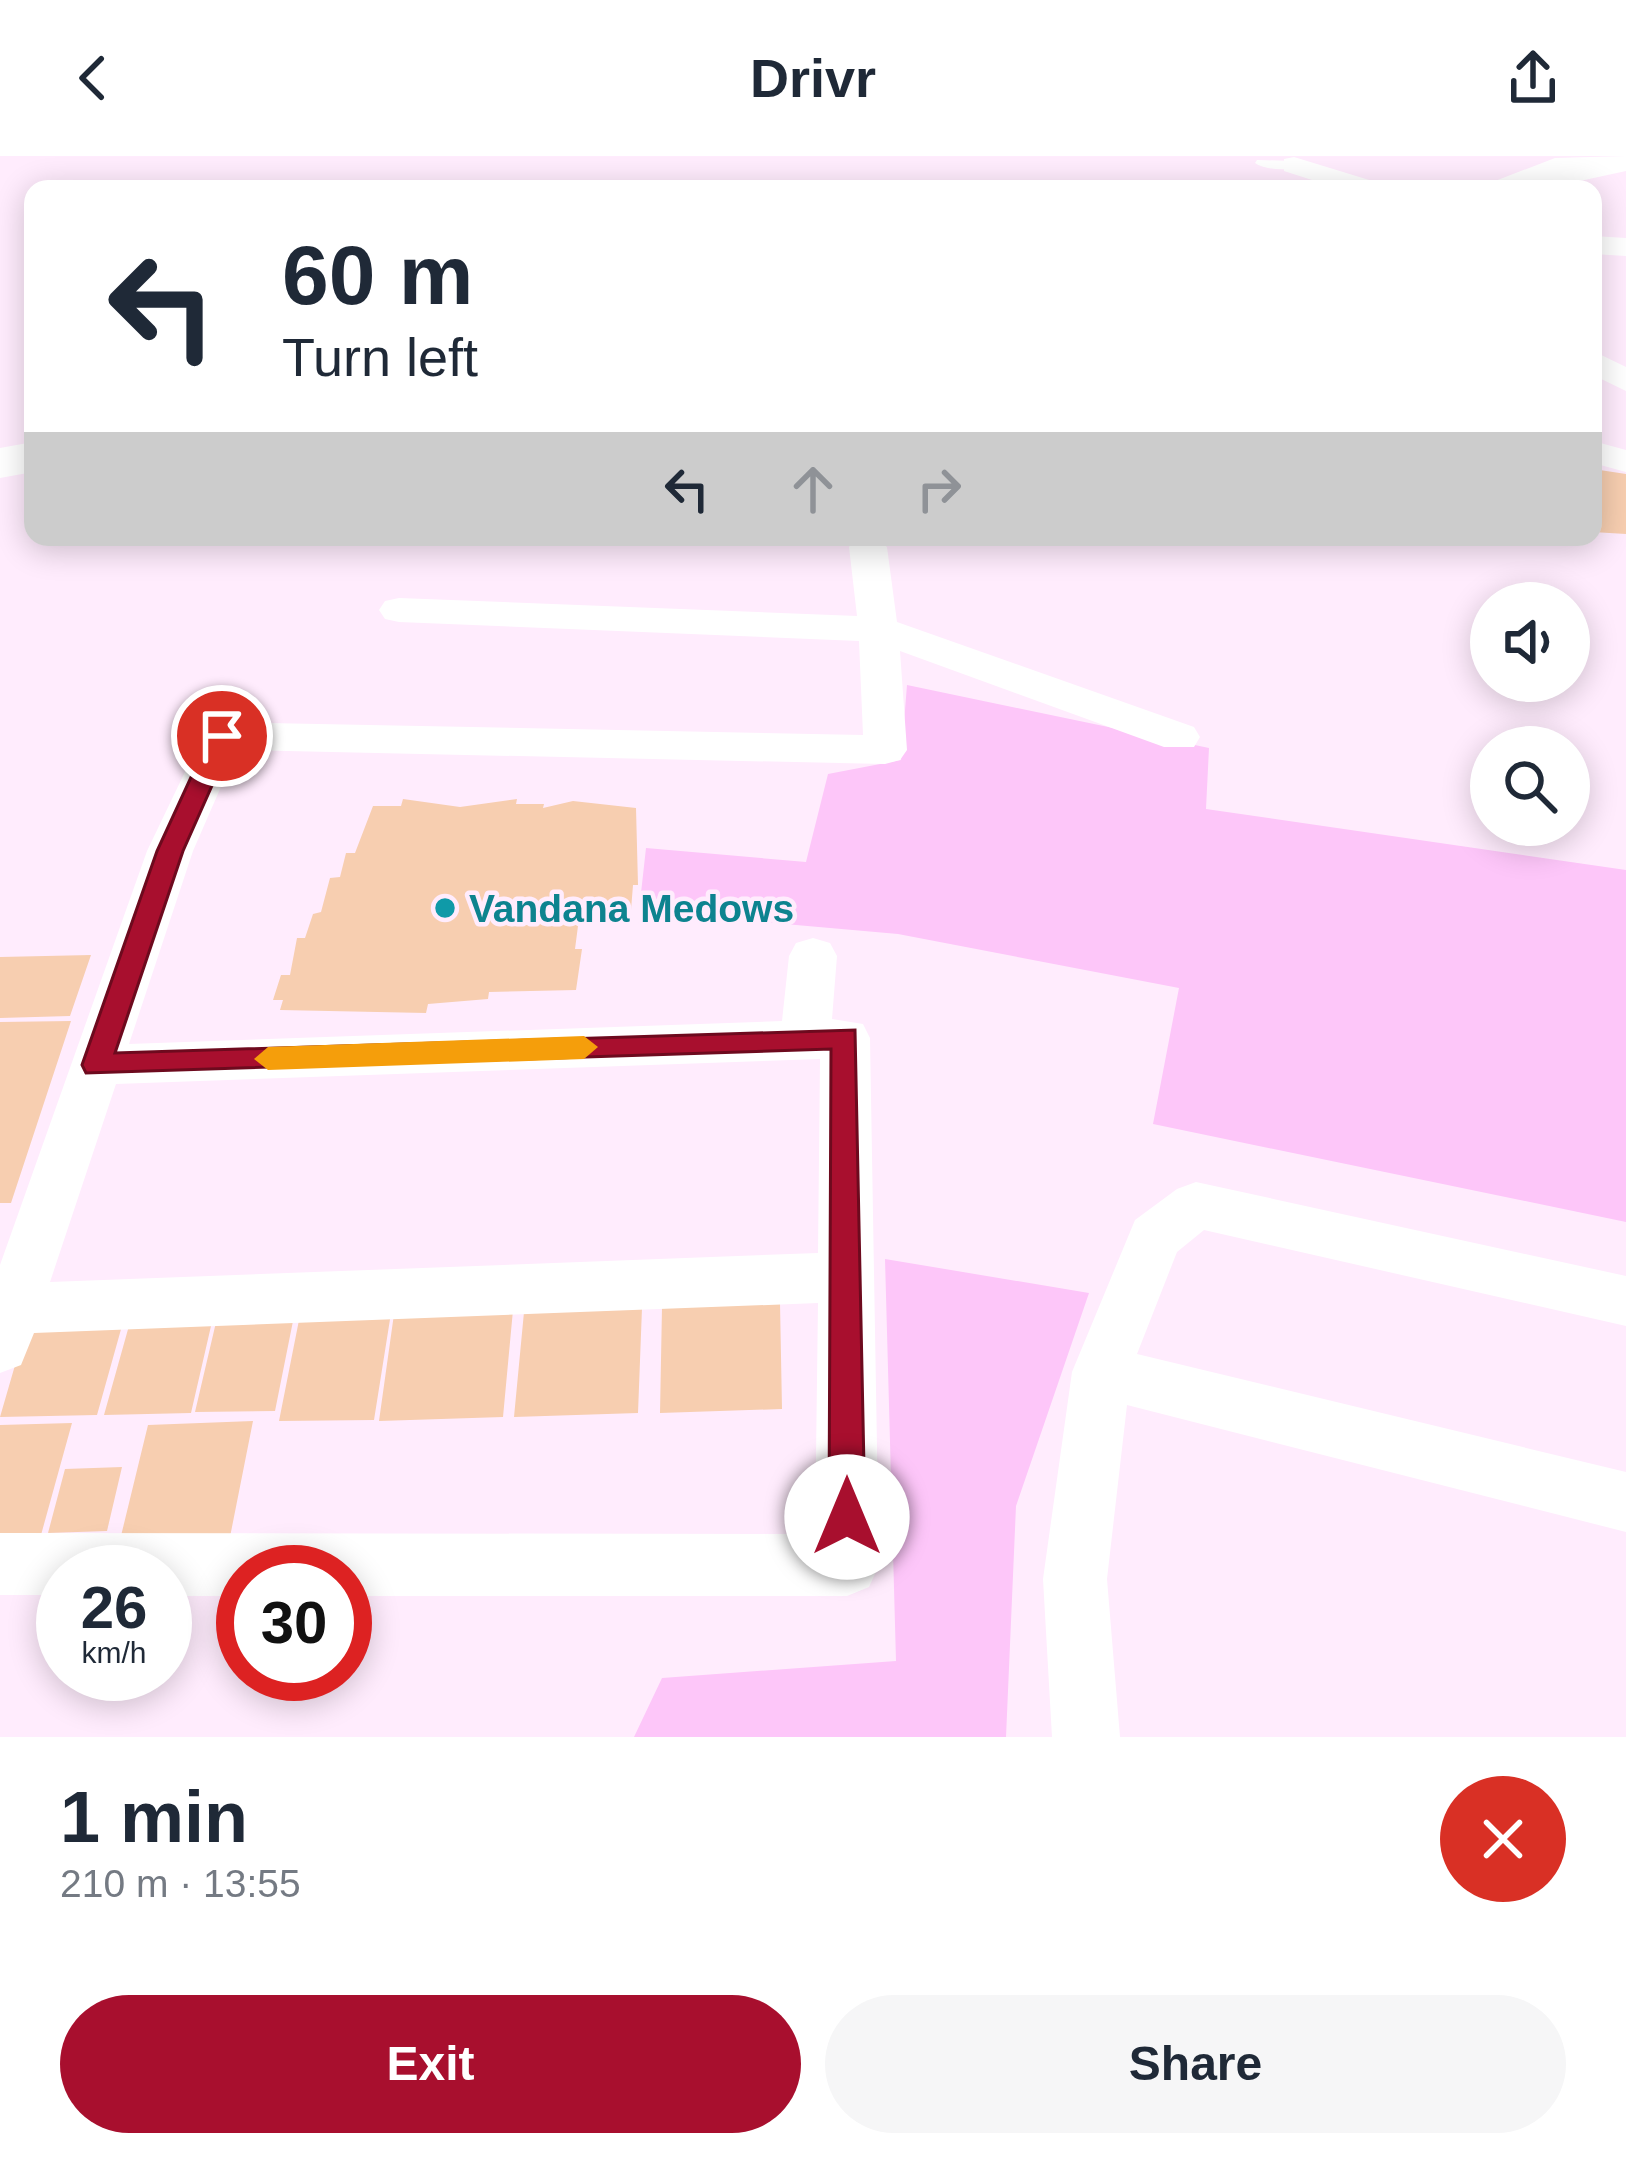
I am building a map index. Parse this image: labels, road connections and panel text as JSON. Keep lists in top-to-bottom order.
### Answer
{
  "places": ["Vandana Medows"],
  "page": {
    "header": "Drivr",
    "turn": ["60 m", "Turn left"],
    "speed": "26 km/h",
    "limit": "30",
    "heading": ["1 min", "210 m · 13:55"],
    "buttons": ["Exit", "Share"]
  }
}
